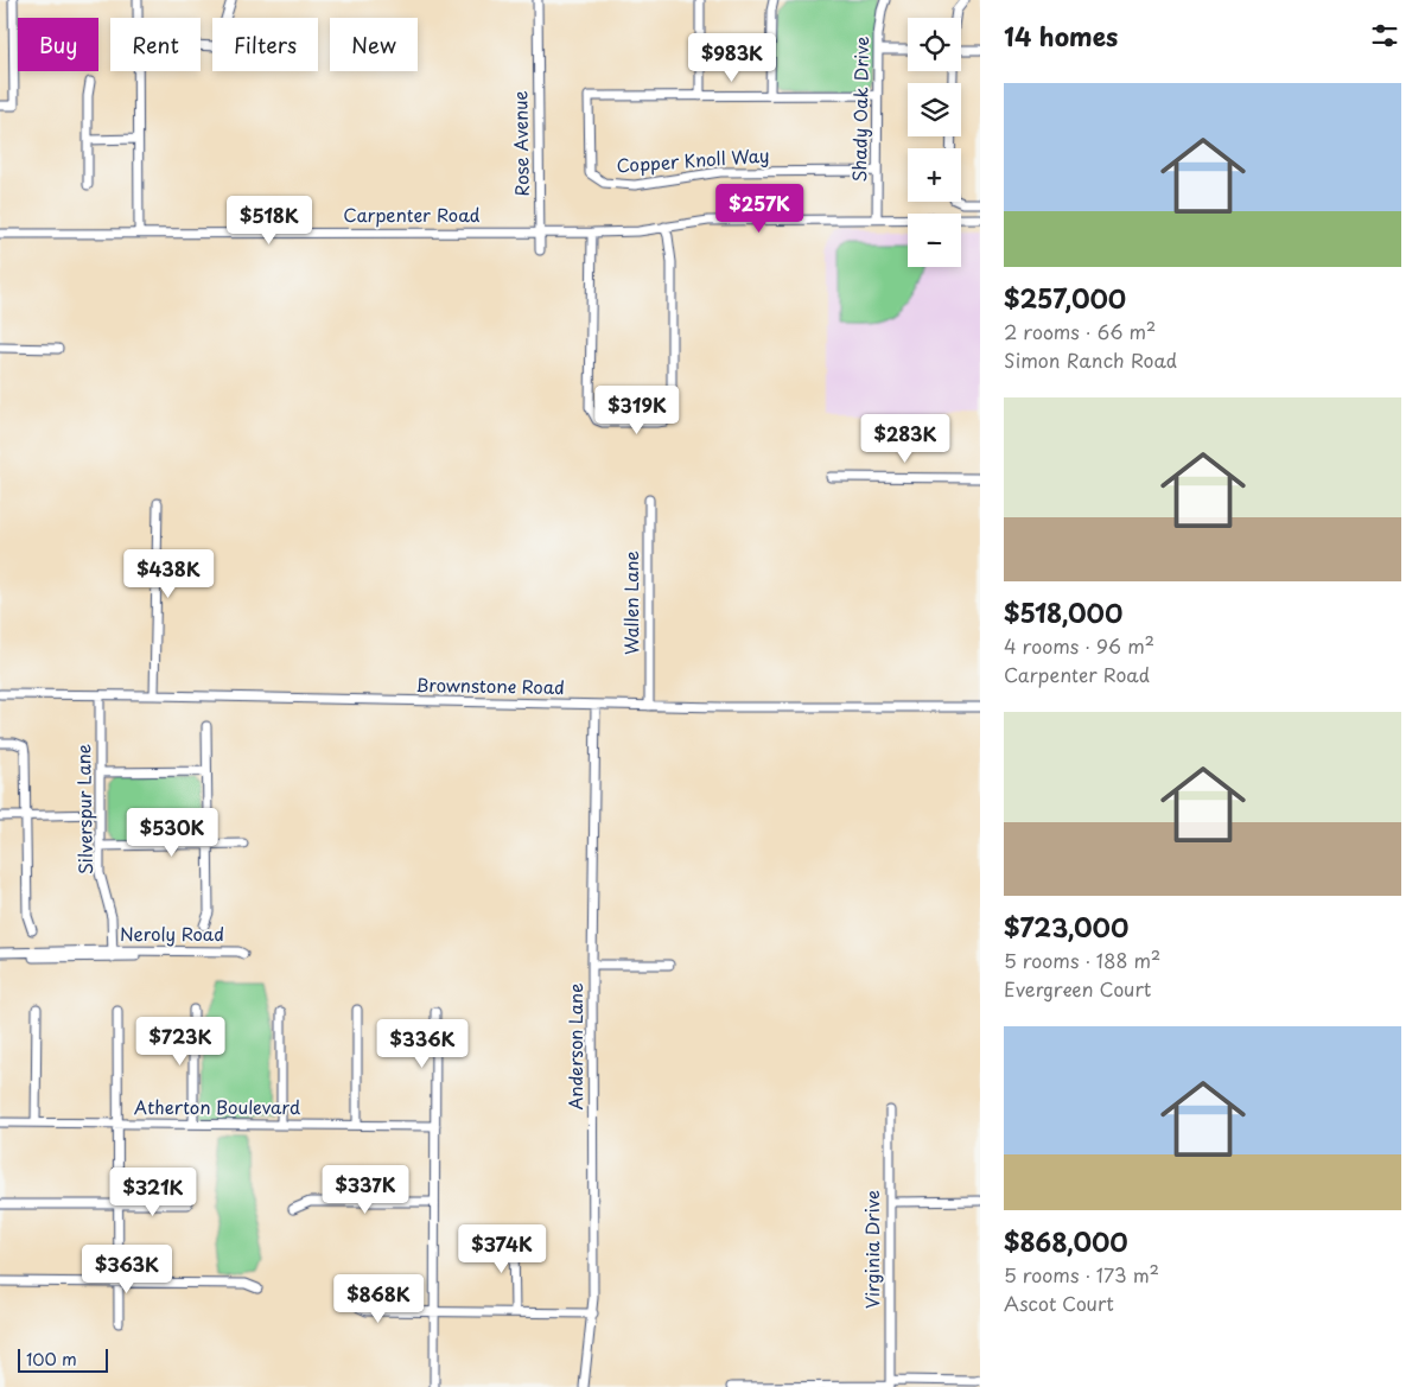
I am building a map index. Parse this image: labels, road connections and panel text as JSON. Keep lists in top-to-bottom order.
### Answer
{
  "streets": {
    "street": [
      "Shady Oak Drive",
      "Rose Avenue",
      "Copper Knoll Way",
      "Carpenter Road",
      "Wallen Lane",
      "Brownstone Road",
      "Silverspur Lane",
      "Neroly Road",
      "Anderson Lane",
      "Atherton Boulevard",
      "Virginia Drive"
    ]
  },
  "crossings": [
    ["Shady Oak Drive", "Copper Knoll Way"],
    ["Shady Oak Drive", "Carpenter Road"],
    ["Rose Avenue", "Carpenter Road"],
    ["Wallen Lane", "Brownstone Road"],
    ["Brownstone Road", "Silverspur Lane"],
    ["Brownstone Road", "Anderson Lane"],
    ["Silverspur Lane", "Neroly Road"]
  ],
  "scale_bar": "100 m",
  "page": {
    "heading": "14 homes",
    "map_buttons": ["+", "−"],
    "chip": [
      "Buy",
      "Rent",
      "Filters",
      "New"
    ],
    "price": [
      "$983K",
      "$257K",
      "$518K",
      "$319K",
      "$283K",
      "$438K",
      "$530K",
      "$723K",
      "$336K",
      "$337K",
      "$321K",
      "$374K",
      "$363K",
      "$868K"
    ],
    "list": [
      {
        "name": "$257,000",
        "note": "2 rooms · 66 m² · Simon Ranch Road"
      },
      {
        "name": "$518,000",
        "note": "4 rooms · 96 m² · Carpenter Road"
      },
      {
        "name": "$723,000",
        "note": "5 rooms · 188 m² · Evergreen Court"
      },
      {
        "name": "$868,000",
        "note": "5 rooms · 173 m² · Ascot Court"
      }
    ],
    "scale": "100 m"
  }
}
